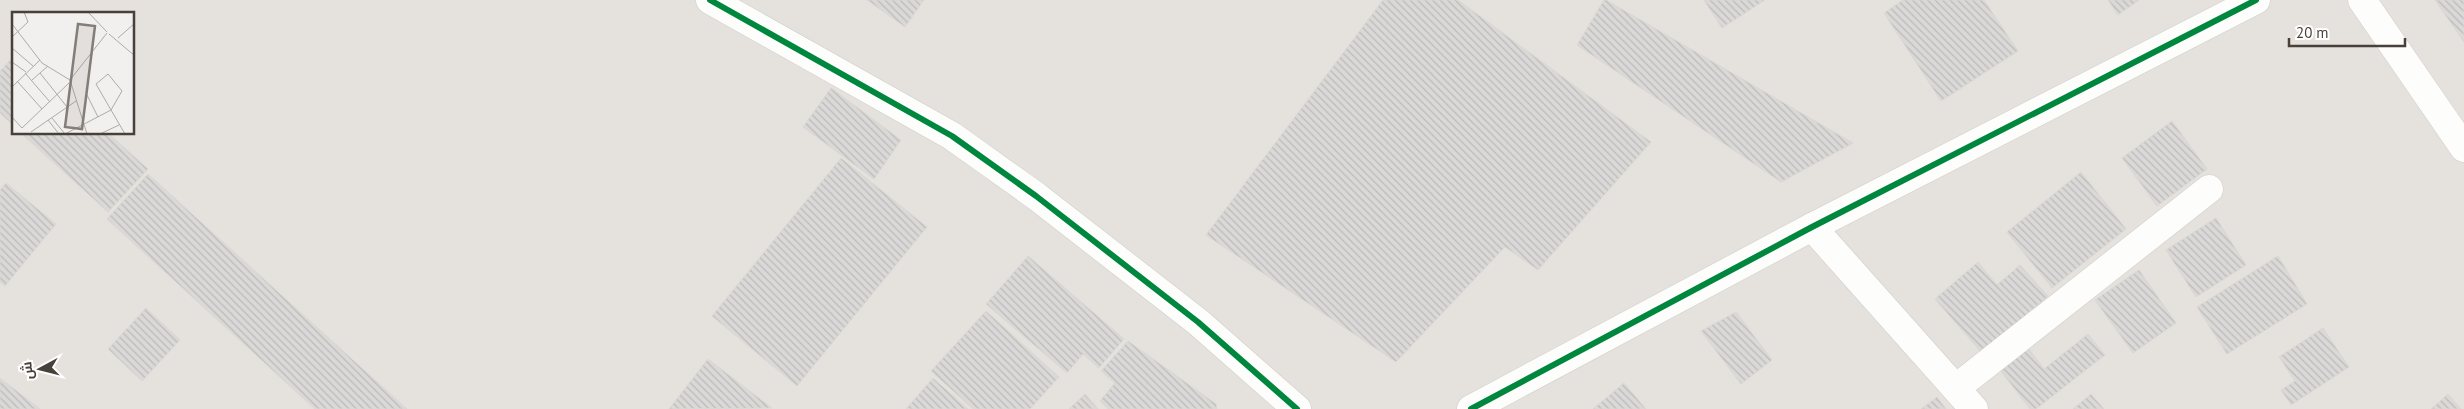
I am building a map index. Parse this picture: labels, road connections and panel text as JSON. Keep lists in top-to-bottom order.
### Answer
{
  "scale_bar": "20 m",
  "north": "left"
}
